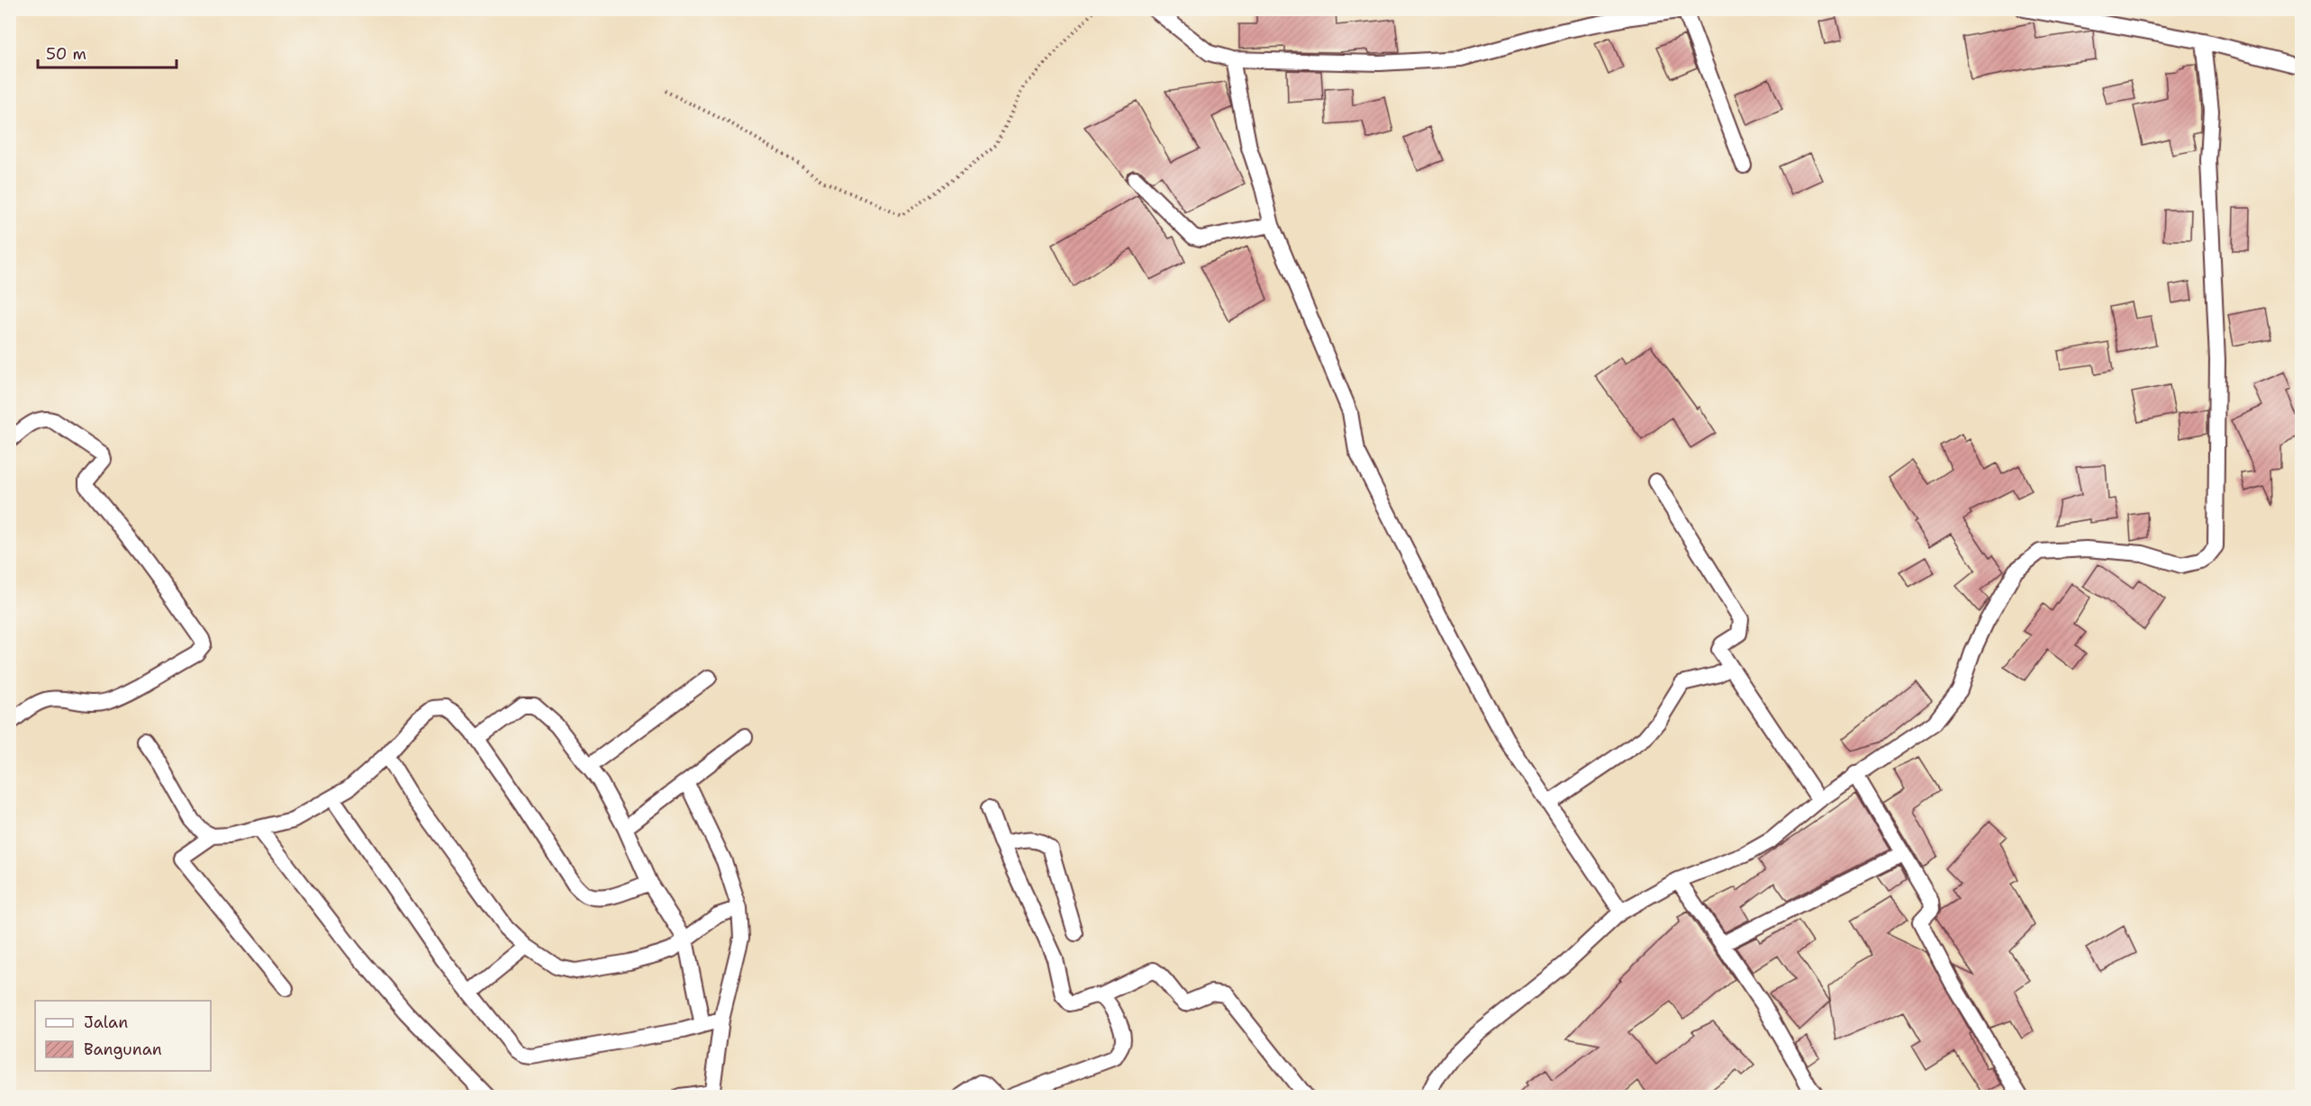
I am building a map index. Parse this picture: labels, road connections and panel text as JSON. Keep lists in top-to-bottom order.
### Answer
{
  "legend": ["Jalan", "Bangunan"],
  "scale_bar": "50 m"
}
